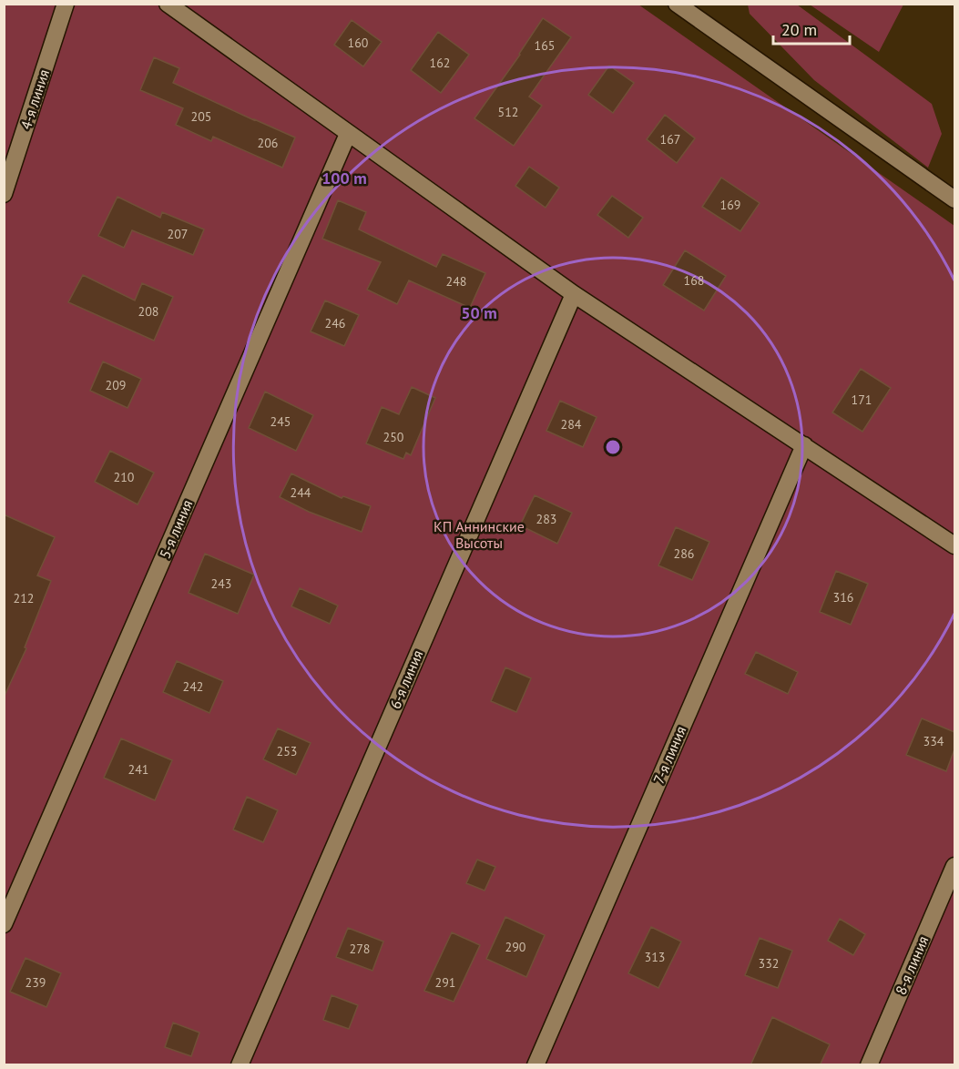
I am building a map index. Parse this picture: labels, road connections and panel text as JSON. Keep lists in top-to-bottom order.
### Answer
{
  "streets": {
    "street": [
      "4-я линия",
      "5-я линия",
      "6-я линия",
      "7-я линия",
      "8-я линия"
    ]
  },
  "parks": ["КП Аннинские Высоты"],
  "house_numbers": [
    "160",
    "165",
    "162",
    "512",
    "205",
    "167",
    "206",
    "169",
    "207",
    "168",
    "248",
    "208",
    "246",
    "209",
    "171",
    "245",
    "284",
    "250",
    "210",
    "244",
    "283",
    "286",
    "243",
    "316",
    "212",
    "242",
    "334",
    "253",
    "241",
    "290",
    "278",
    "313",
    "332",
    "239",
    "291"
  ],
  "scale_bar": "20 m",
  "rings": ["100 m", "50 m"]
}
